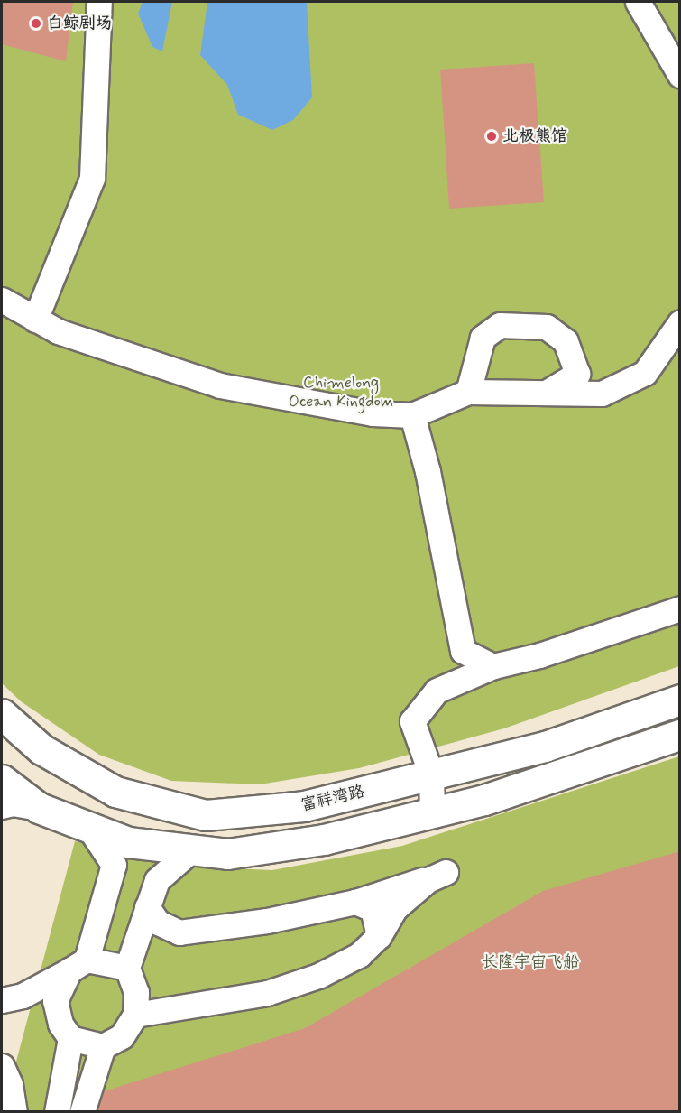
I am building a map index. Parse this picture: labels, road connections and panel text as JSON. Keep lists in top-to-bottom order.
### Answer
{
  "streets": {
    "main road": ["富祥湾路"]
  },
  "parks": ["Chimelong Ocean Kingdom", "长隆宇宙飞船"],
  "places": ["白鲸剧场", "北极熊馆"]
}
